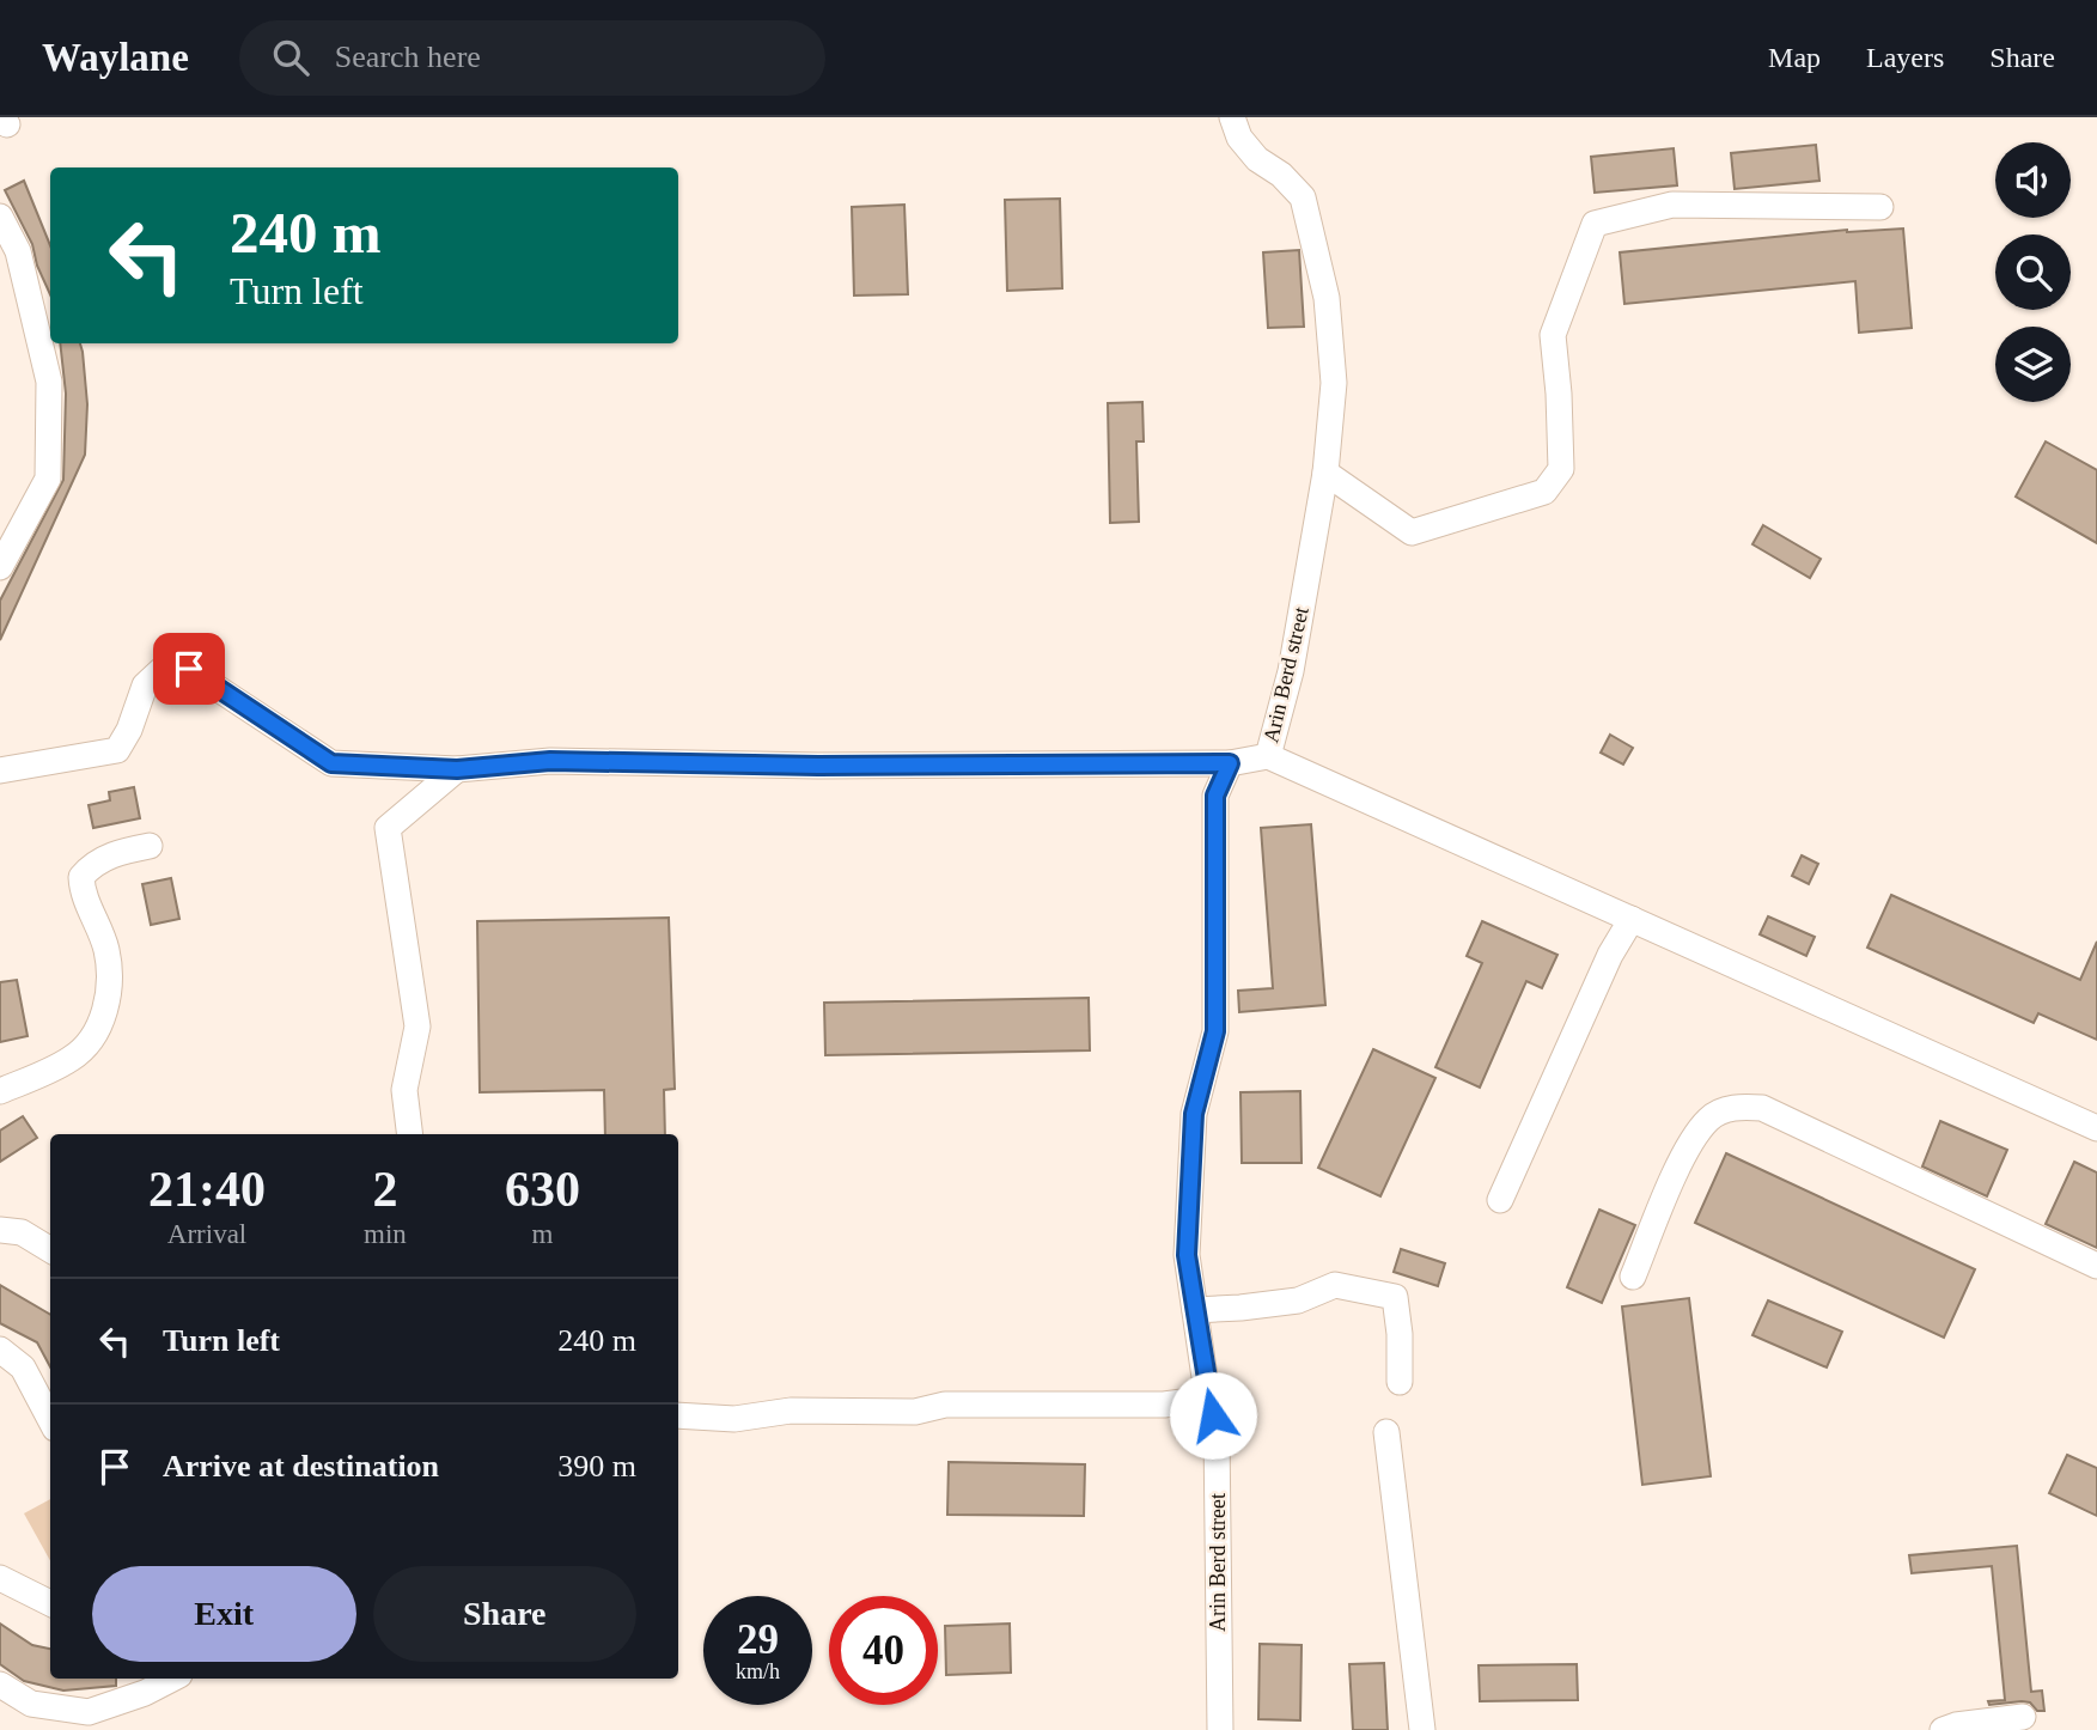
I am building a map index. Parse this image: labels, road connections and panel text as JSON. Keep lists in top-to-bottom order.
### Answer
{
  "streets": {
    "street": ["Arin Berd street"]
  },
  "page": {
    "header": "Waylane",
    "search": "Search here",
    "nav": ["Map", "Layers", "Share"],
    "turn": ["240 m", "Turn left"],
    "eta": [
      "21:40",
      "Arrival",
      "2",
      "min",
      "630",
      "m"
    ],
    "list": [
      {
        "name": "Turn left",
        "value": "240 m"
      },
      {
        "name": "Arrive at destination",
        "value": "390 m"
      }
    ],
    "buttons": ["Exit", "Share"],
    "speed": "29 km/h",
    "limit": "40"
  }
}
